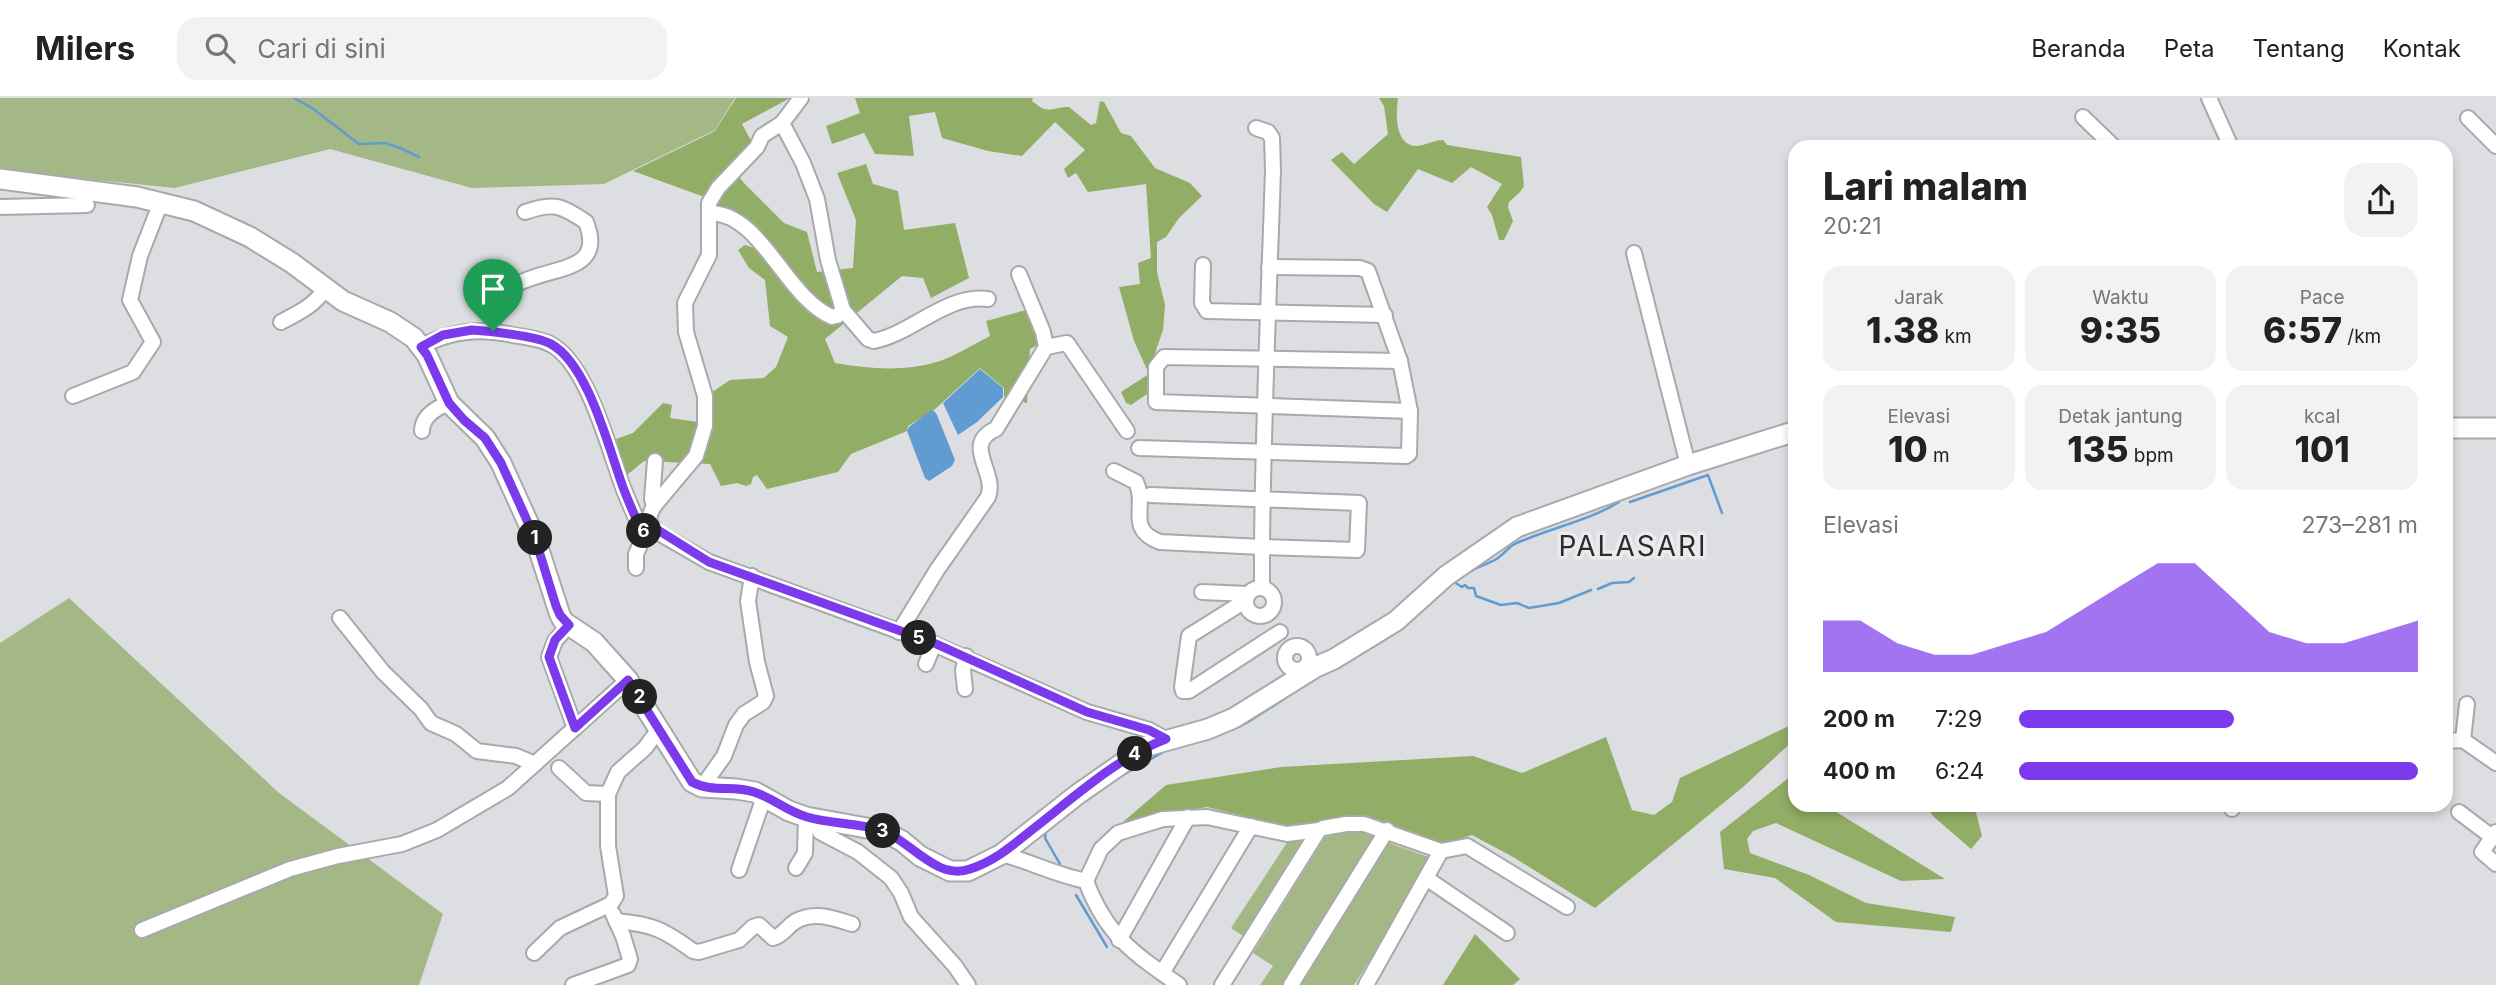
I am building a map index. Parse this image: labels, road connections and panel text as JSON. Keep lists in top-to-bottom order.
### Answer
{
  "districts": ["PALASARI"],
  "page": {
    "header": "Milers",
    "search": "Cari di sini",
    "nav": [
      "Beranda",
      "Peta",
      "Tentang",
      "Kontak"
    ],
    "heading": ["Lari malam", "20:21"],
    "stats": [
      ["Jarak", "1.38 km"],
      ["Waktu", "9:35"],
      ["Pace", "6:57 /km"],
      ["Elevasi", "10 m"],
      ["Detak jantung", "135 bpm"],
      ["kcal", "101"]
    ],
    "chart": ["Elevasi", "273–281 m"],
    "pins": [
      "6",
      "1",
      "5",
      "2",
      "4",
      "3"
    ],
    "list": [
      {
        "name": "200 m",
        "note": "7:29"
      },
      {
        "name": "400 m",
        "note": "6:24"
      }
    ]
  }
}
